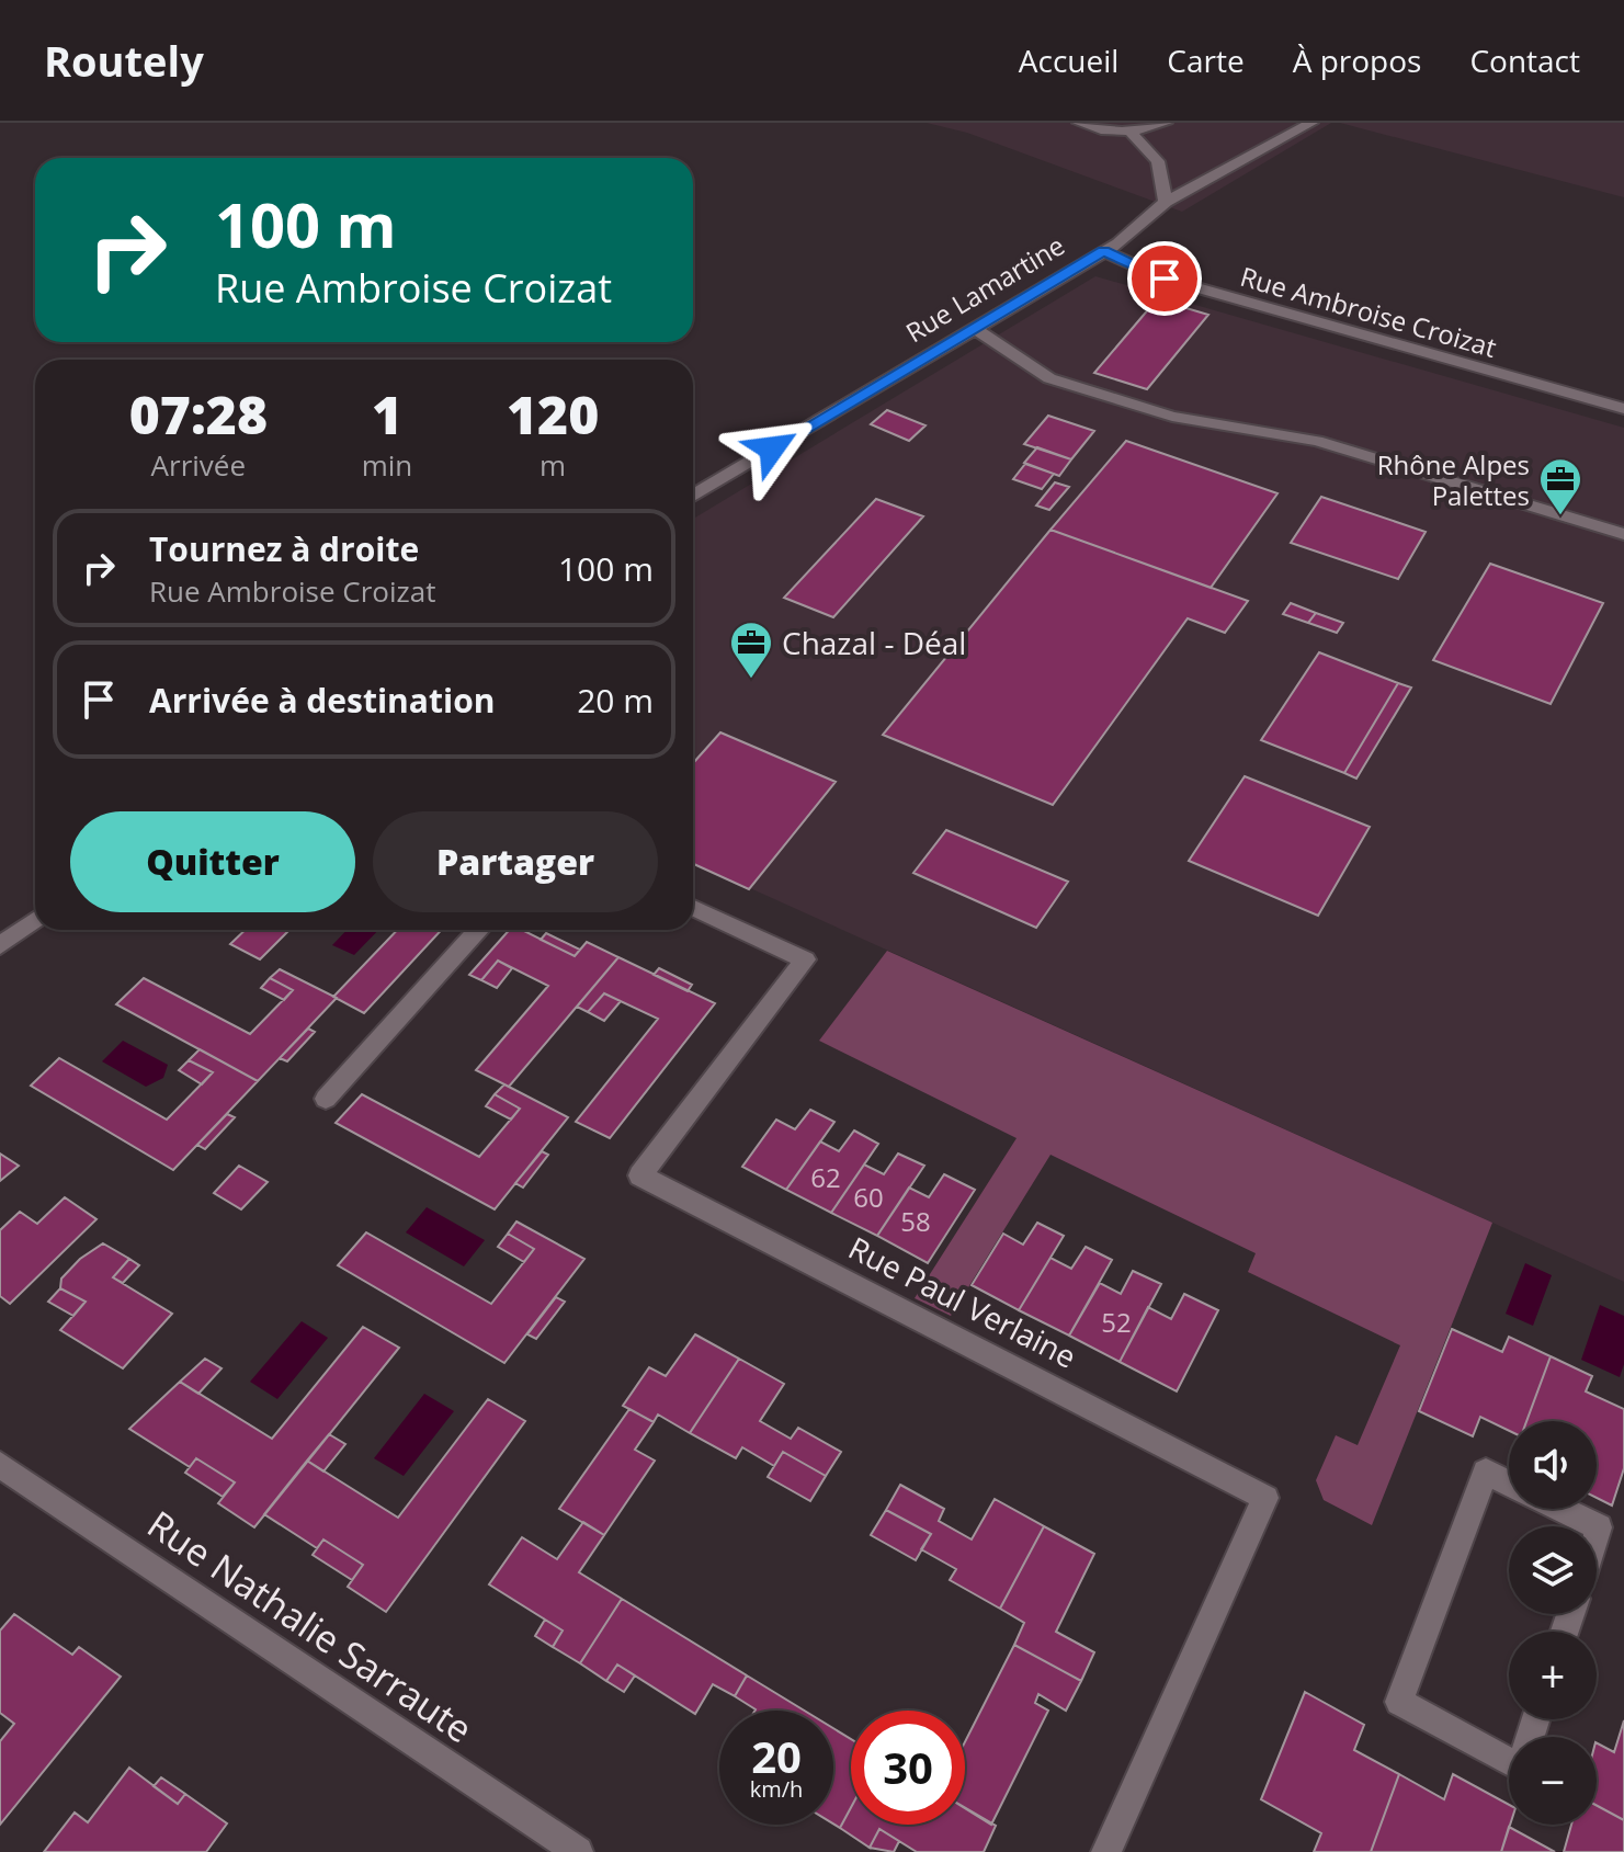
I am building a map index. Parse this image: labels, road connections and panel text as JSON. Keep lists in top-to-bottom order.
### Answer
{
  "streets": {
    "street": [
      "Rue Lamartine",
      "Rue Ambroise Croizat",
      "Rue Paul Verlaine",
      "Rue Nathalie Sarraute"
    ]
  },
  "crossings": [
    ["Rue Lamartine", "Rue Ambroise Croizat"]
  ],
  "places": {
    "office": ["Rhône Alpes Palettes", "Chazal - Déal"]
  },
  "house_numbers": [
    "62",
    "60",
    "58",
    "52"
  ],
  "page": {
    "header": "Routely",
    "nav": [
      "Accueil",
      "Carte",
      "À propos",
      "Contact"
    ],
    "turn": ["100 m", "Rue Ambroise Croizat"],
    "eta": [
      "07:28",
      "Arrivée",
      "1",
      "min",
      "120",
      "m"
    ],
    "list": [
      {
        "name": "Tournez à droite",
        "note": "Rue Ambroise Croizat",
        "value": "100 m"
      },
      {
        "name": "Arrivée à destination",
        "value": "20 m"
      }
    ],
    "buttons": ["Quitter", "Partager"],
    "map_buttons": ["+", "−"],
    "speed": "20 km/h",
    "limit": "30"
  }
}
